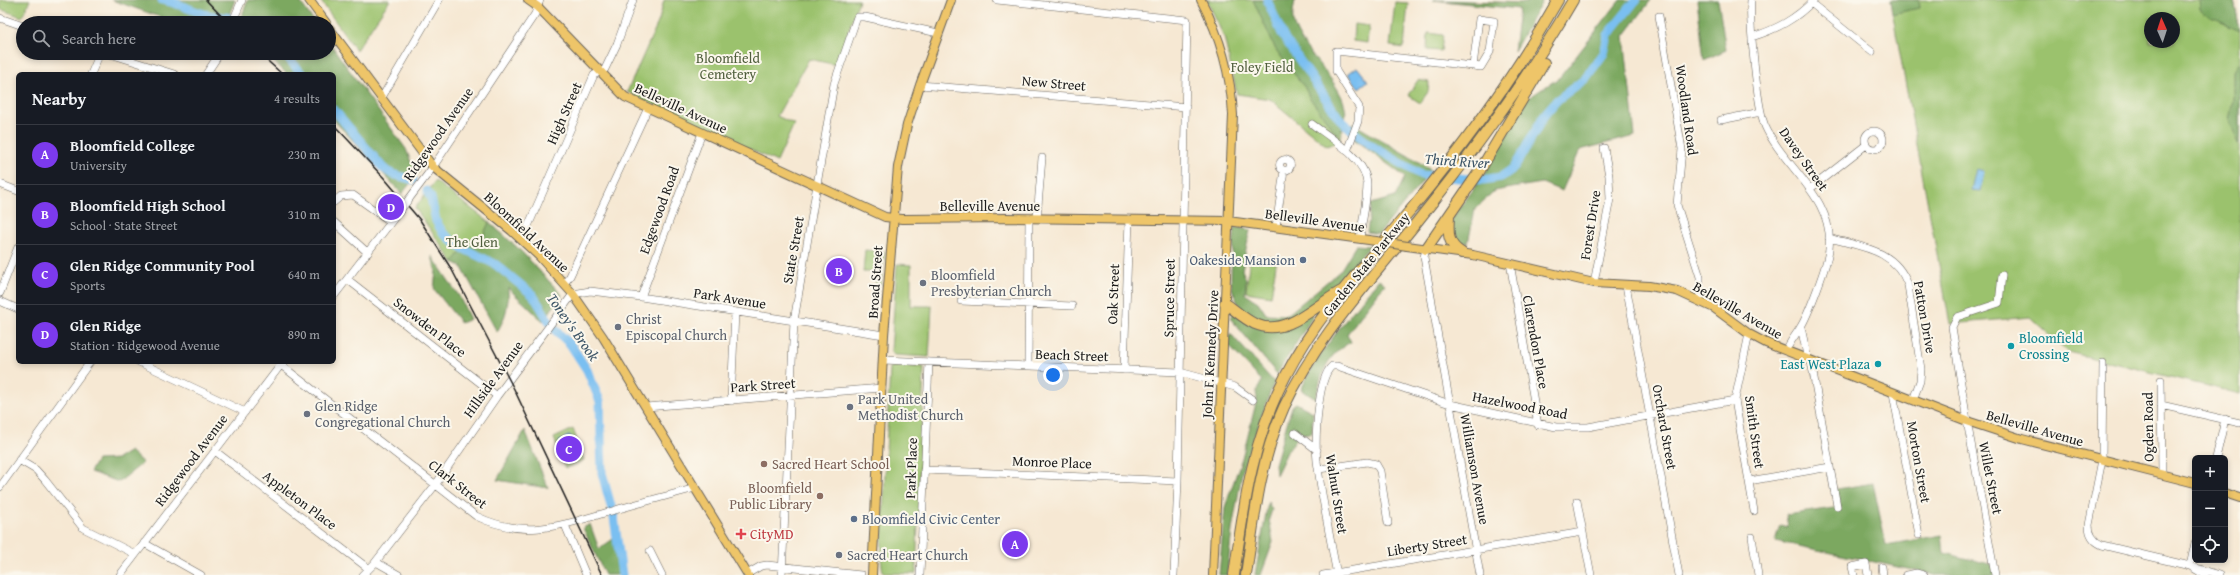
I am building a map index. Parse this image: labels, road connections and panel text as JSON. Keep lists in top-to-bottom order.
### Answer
{
  "streets": {
    "highway": ["Garden State Parkway"],
    "main road": [
      "Belleville Avenue",
      "Bloomfield Avenue",
      "Broad Street",
      "John F. Kennedy Drive"
    ],
    "street": [
      "New Street",
      "Woodland Road",
      "High Street",
      "Ridgewood Avenue",
      "Davey Street",
      "Edgewood Road",
      "Forest Drive",
      "State Street",
      "Oak Street",
      "Park Avenue",
      "Spruce Street",
      "Patton Drive",
      "Snowden Place",
      "Clarendon Place",
      "Beach Street",
      "Hillside Avenue",
      "Park Street",
      "Hazelwood Road",
      "Orchard Street",
      "Ogden Road",
      "Smith Street",
      "Monroe Place",
      "Morton Street",
      "Park Place",
      "Williamson Avenue",
      "Willet Street",
      "Clark Street",
      "Walnut Street",
      "Appleton Place",
      "Liberty Street"
    ]
  },
  "crossings": [
    ["New Street", "Broad Street"],
    ["New Street", "Spruce Street"],
    ["Belleville Avenue", "Woodland Road"],
    ["Belleville Avenue", "High Street"],
    ["Belleville Avenue", "Ridgewood Avenue"],
    ["Belleville Avenue", "Davey Street"],
    ["Belleville Avenue", "Edgewood Road"],
    ["Belleville Avenue", "Forest Drive"],
    ["Belleville Avenue", "State Street"],
    ["Belleville Avenue", "Broad Street"],
    ["Belleville Avenue", "Oak Street"],
    ["Belleville Avenue", "Spruce Street"],
    ["Belleville Avenue", "Patton Drive"],
    ["Belleville Avenue", "Clarendon Place"],
    ["Belleville Avenue", "John F. Kennedy Drive"],
    ["Belleville Avenue", "Orchard Street"],
    ["Belleville Avenue", "Ogden Road"],
    ["Belleville Avenue", "Smith Street"],
    ["Belleville Avenue", "Morton Street"],
    ["Belleville Avenue", "Williamson Avenue"],
    ["Belleville Avenue", "Willet Street"],
    ["High Street", "Bloomfield Avenue"],
    ["Ridgewood Avenue", "Bloomfield Avenue"],
    ["Ridgewood Avenue", "Snowden Place"],
    ["Ridgewood Avenue", "Appleton Place"],
    ["Davey Street", "Patton Drive"],
    ["Edgewood Road", "Park Avenue"],
    ["Bloomfield Avenue", "Park Avenue"],
    ["Bloomfield Avenue", "Hillside Avenue"],
    ["Bloomfield Avenue", "Park Street"],
    ["Bloomfield Avenue", "Clark Street"],
    ["State Street", "Broad Street"],
    ["State Street", "Park Avenue"],
    ["State Street", "Park Street"],
    ["Broad Street", "Park Avenue"],
    ["Broad Street", "Beach Street"],
    ["Broad Street", "Park Street"],
    ["Oak Street", "Beach Street"],
    ["Park Avenue", "Hillside Avenue"],
    ["Spruce Street", "Beach Street"],
    ["Spruce Street", "Monroe Place"],
    ["Snowden Place", "Hillside Avenue"],
    ["Clarendon Place", "Hazelwood Road"],
    ["John F. Kennedy Drive", "Beach Street"],
    ["Beach Street", "Park Place"],
    ["Hillside Avenue", "Clark Street"],
    ["Hillside Avenue", "Appleton Place"],
    ["Hazelwood Road", "Orchard Street"],
    ["Hazelwood Road", "Smith Street"],
    ["Hazelwood Road", "Williamson Avenue"],
    ["Hazelwood Road", "Walnut Street"],
    ["Monroe Place", "Park Place"],
    ["Williamson Avenue", "Liberty Street"],
    ["Walnut Street", "Liberty Street"]
  ],
  "water": ["Third River", "Toney's Brook"],
  "parks": ["Bloomfield Cemetery", "Foley Field", "The Glen"],
  "places": {
    "other": [
      "Oakeside Mansion",
      "Bloomfield Presbyterian Church",
      "Christ Episcopal Church",
      "Bloomfield Crossing",
      "East West Plaza",
      "Park United Methodist Church",
      "Glen Ridge Congregational Church",
      "Sacred Heart School",
      "Bloomfield Public Library",
      "Bloomfield Civic Center",
      "Sacred Heart Church"
    ],
    "health": ["CityMD"]
  },
  "north": "top",
  "page": {
    "search": "Search here",
    "heading": ["Nearby", "4 results"],
    "list": [
      {
        "mark": "A",
        "name": "Bloomfield College",
        "note": "University",
        "value": "230 m"
      },
      {
        "mark": "B",
        "name": "Bloomfield High School",
        "note": "School · State Street",
        "value": "310 m"
      },
      {
        "mark": "C",
        "name": "Glen Ridge Community Pool",
        "note": "Sports",
        "value": "640 m"
      },
      {
        "mark": "D",
        "name": "Glen Ridge",
        "note": "Station · Ridgewood Avenue",
        "value": "890 m"
      }
    ],
    "pins": [
      "D",
      "B",
      "C",
      "A"
    ],
    "map_buttons": ["+", "−"]
  }
}
